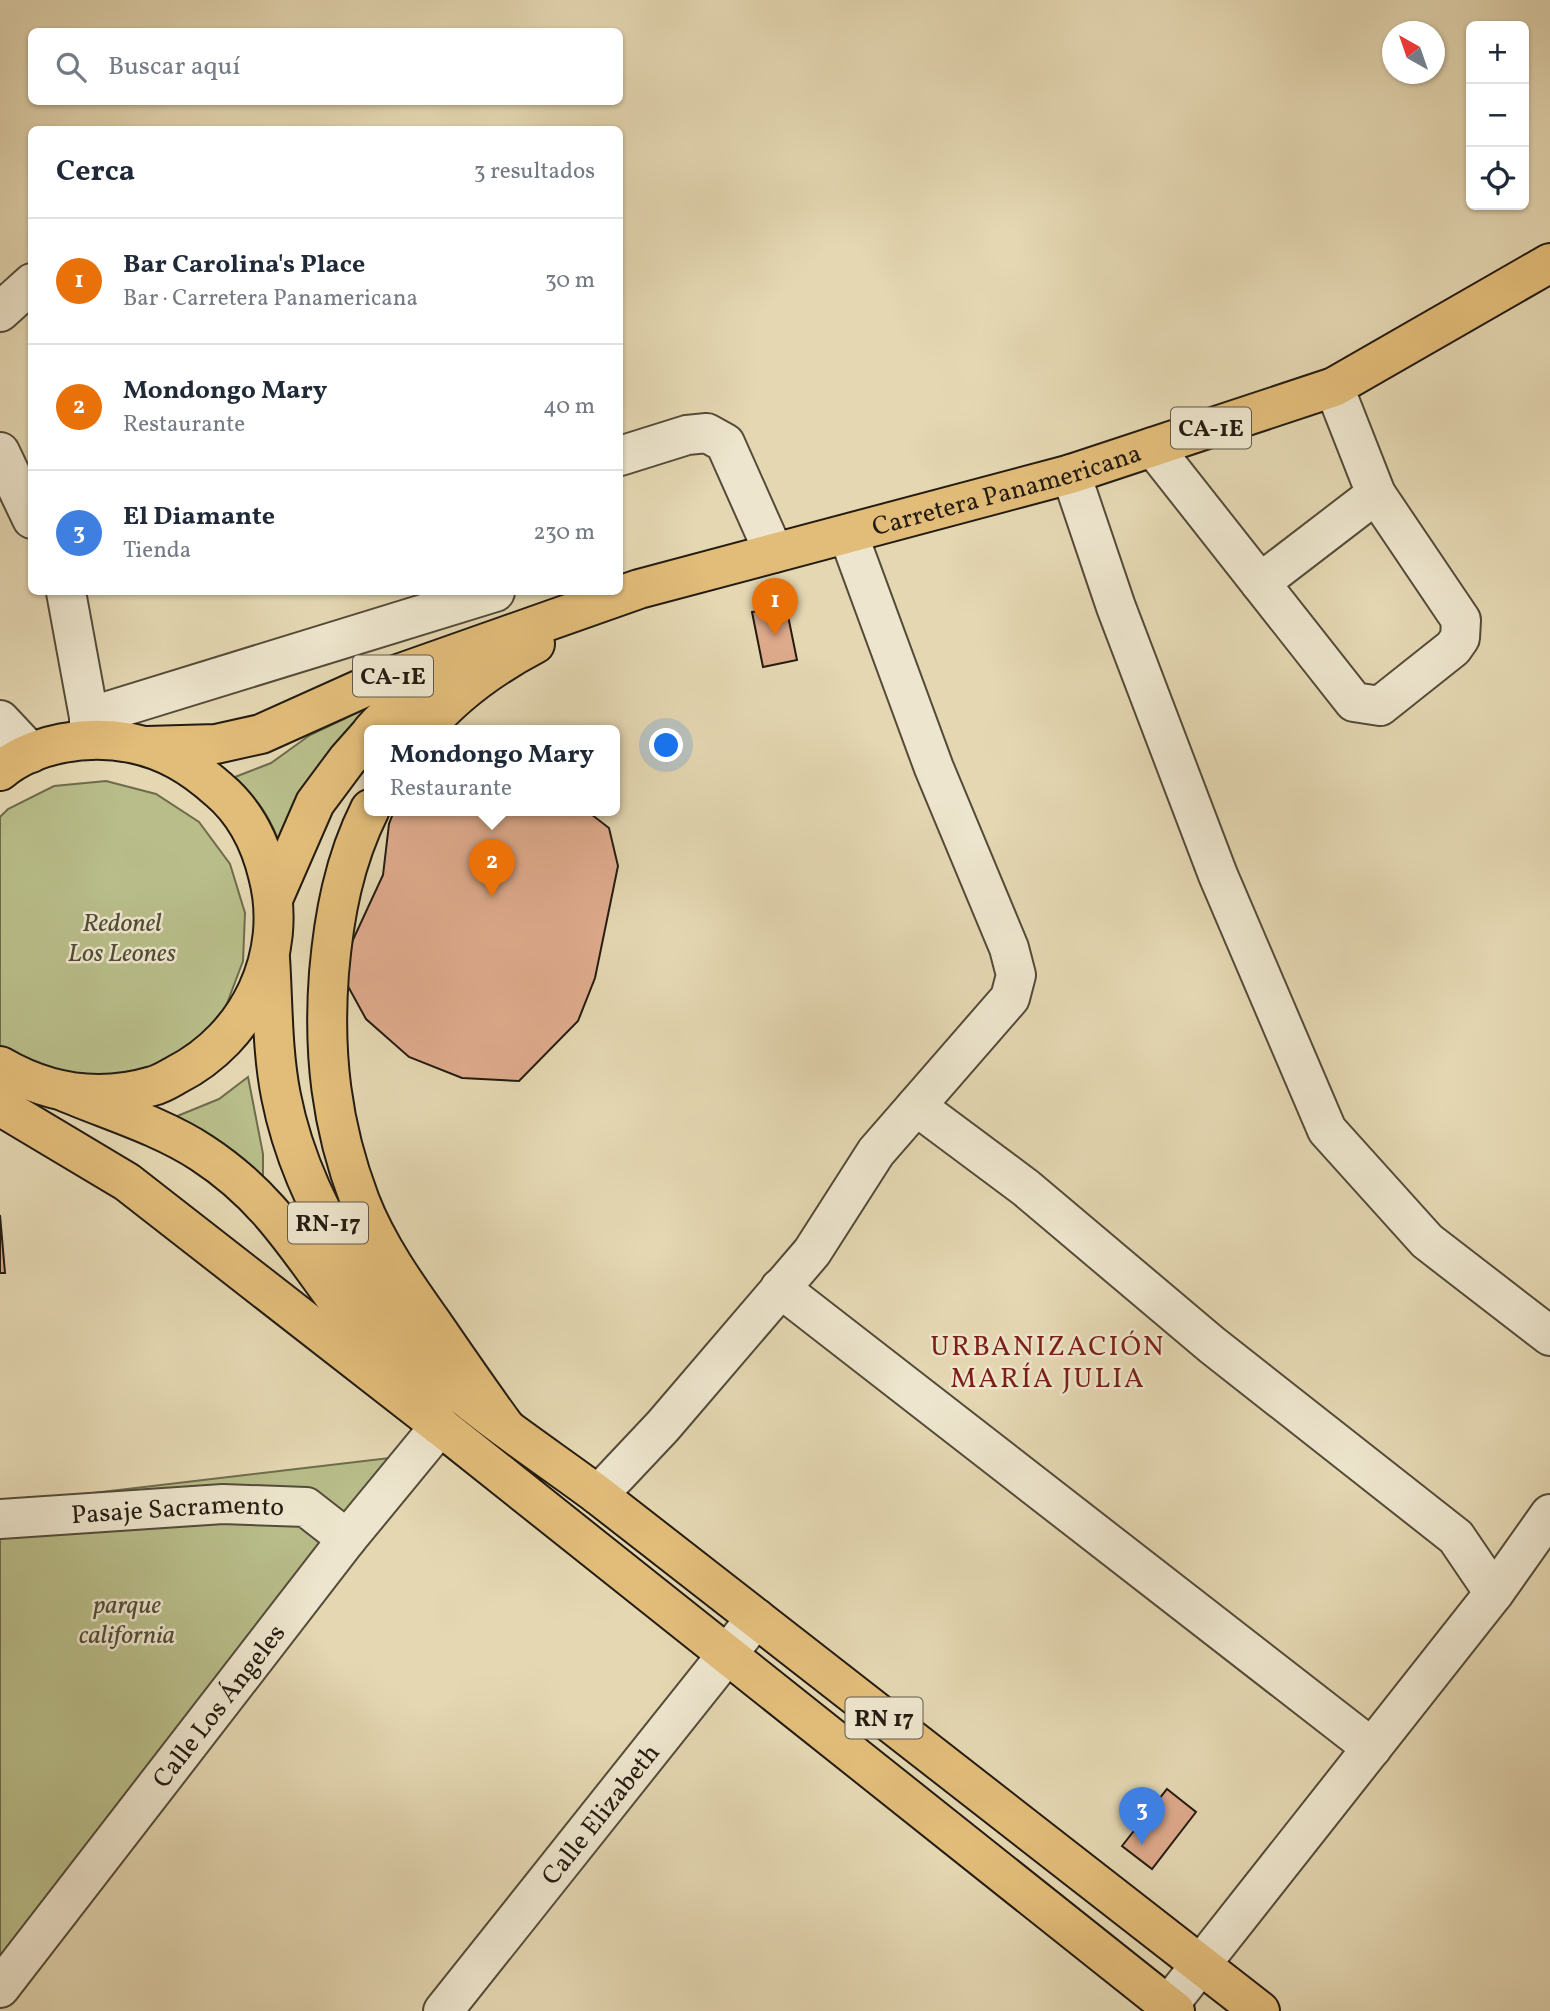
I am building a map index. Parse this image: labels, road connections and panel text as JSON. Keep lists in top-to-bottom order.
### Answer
{
  "streets": {
    "main road": [
      "CA-1E",
      "Carretera Panamericana",
      "RN-17",
      "RN 17"
    ],
    "street": ["Pasaje Sacramento", "Calle Los Ángeles", "Calle Elizabeth"]
  },
  "crossings": [
    ["CA-1E", "Carretera Panamericana"],
    ["CA-1E", "RN-17"],
    ["RN-17", "Calle Los Ángeles"],
    ["RN-17", "RN 17"],
    ["Pasaje Sacramento", "Calle Los Ángeles"],
    ["Calle Los Ángeles", "RN 17"],
    ["RN 17", "Calle Elizabeth"]
  ],
  "districts": ["URBANIZACIÓN MARÍA JULIA"],
  "parks": ["Redonel Los Leones", "parque california"],
  "north": "top left",
  "page": {
    "map_buttons": ["+", "−"],
    "search": "Buscar aquí",
    "heading": ["Cerca", "3 resultados"],
    "list": [
      {
        "mark": "1",
        "name": "Bar Carolina's Place",
        "note": "Bar · Carretera Panamericana",
        "value": "30 m"
      },
      {
        "mark": "2",
        "name": "Mondongo Mary",
        "note": "Restaurante",
        "value": "40 m"
      },
      {
        "mark": "3",
        "name": "El Diamante",
        "note": "Tienda",
        "value": "230 m"
      }
    ],
    "pins": ["1", "2", "3"],
    "popup": ["Mondongo Mary", "Restaurante"]
  }
}
